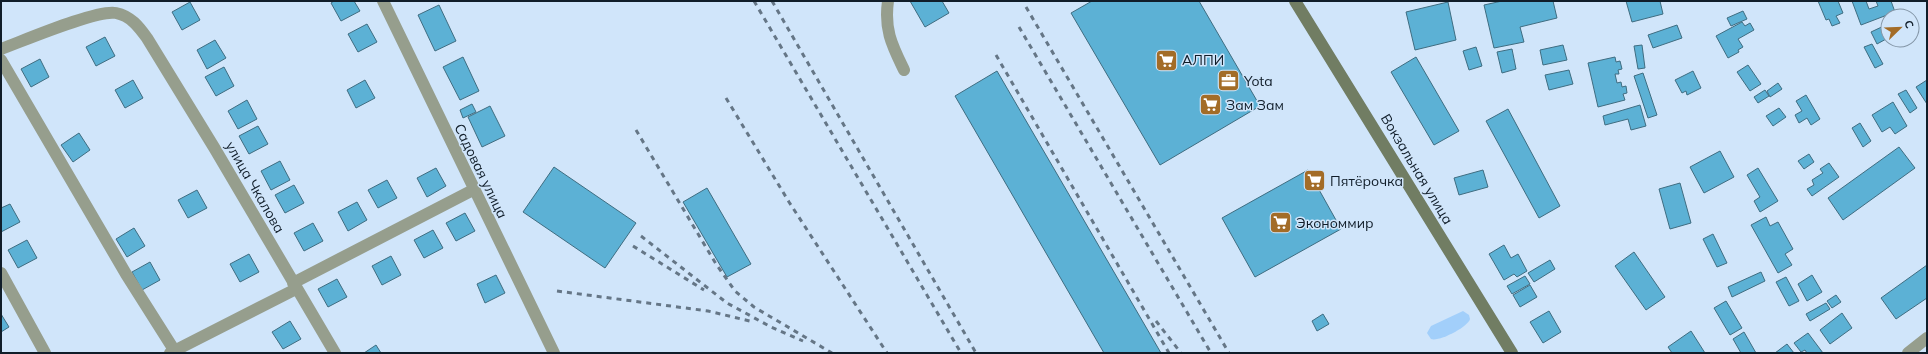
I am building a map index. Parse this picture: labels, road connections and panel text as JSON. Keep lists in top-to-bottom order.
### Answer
{
  "streets": {
    "main road": ["Вокзальная улица"],
    "street": ["Садовая улица", "улица Чкалова"]
  },
  "places": {
    "supermarket": [
      "АЛПИ",
      "Зам Зам",
      "Пятёрочка",
      "Экономмир"
    ],
    "office": ["Yota"]
  },
  "north": "top right"
}
